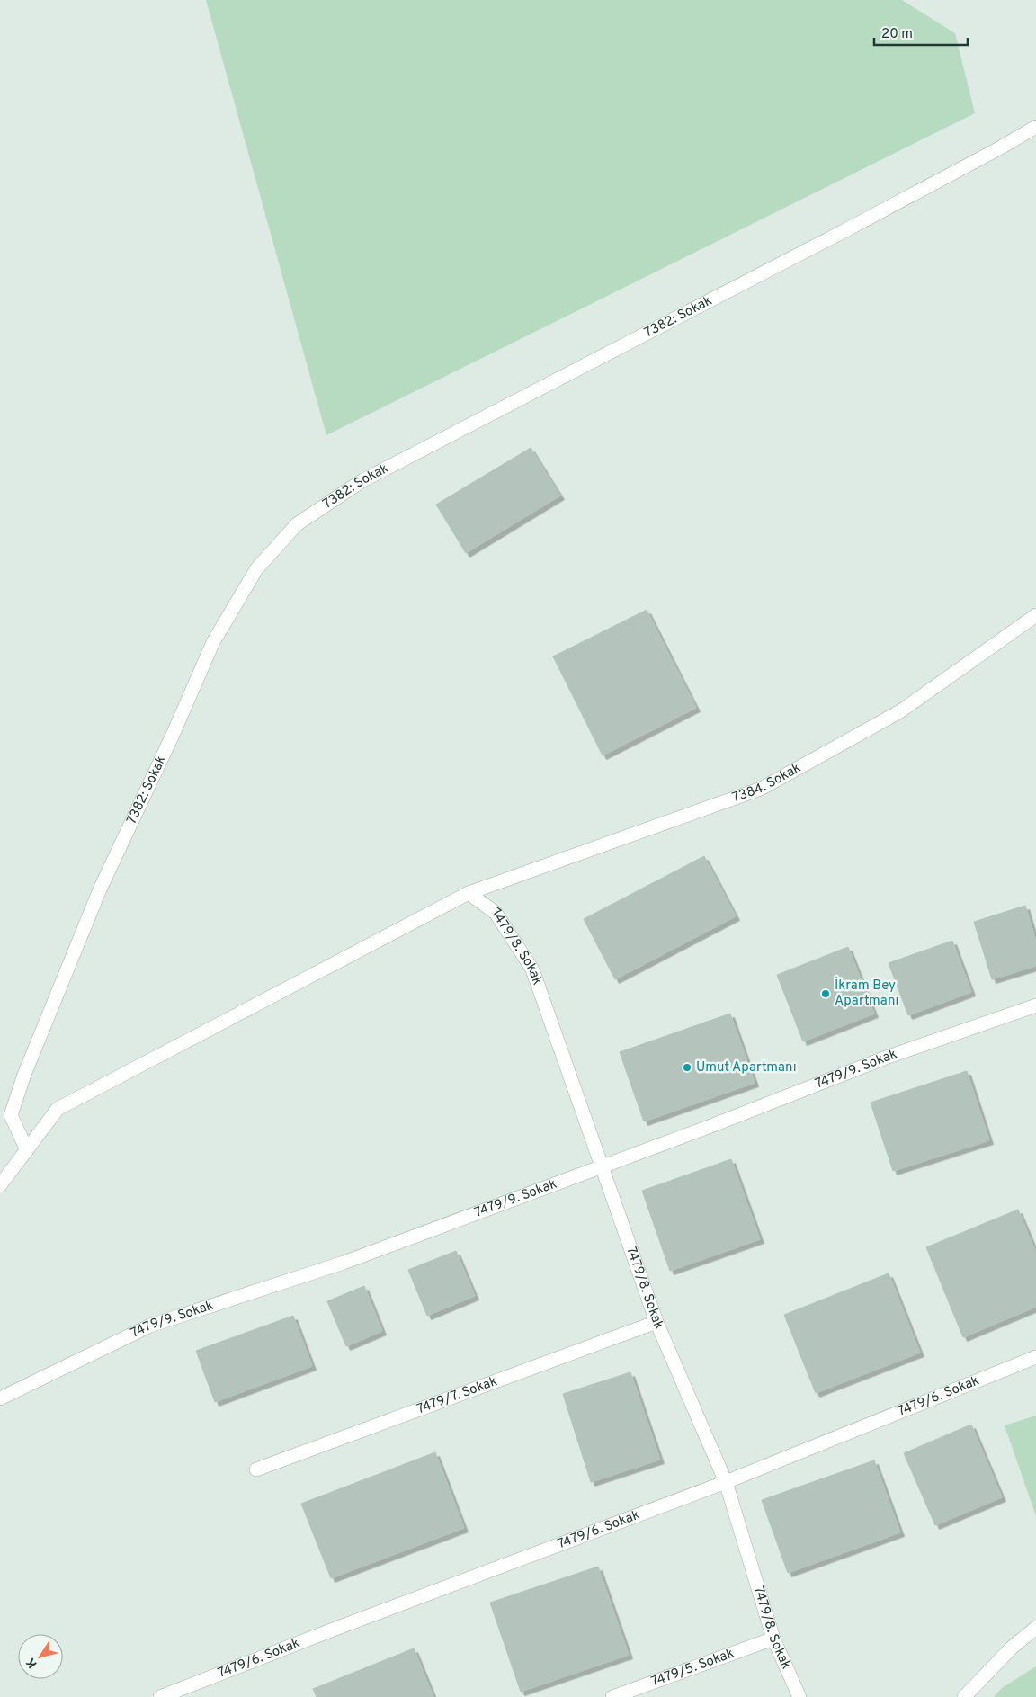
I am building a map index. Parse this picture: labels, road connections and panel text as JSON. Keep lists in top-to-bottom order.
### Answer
{
  "streets": {
    "street": [
      "7382: Sokak",
      "7384. Sokak",
      "7479/8. Sokak",
      "7479/9. Sokak",
      "7479/7. Sokak",
      "7479/6. Sokak",
      "7479/5. Sokak"
    ]
  },
  "crossings": [
    ["7384. Sokak", "7479/8. Sokak"],
    ["7479/8. Sokak", "7479/9. Sokak"],
    ["7479/8. Sokak", "7479/7. Sokak"],
    ["7479/8. Sokak", "7479/6. Sokak"],
    ["7479/8. Sokak", "7479/5. Sokak"]
  ],
  "places": ["İkram Bey Apartmanı", "Umut Apartmanı"],
  "scale_bar": "20 m",
  "north": "bottom left"
}
